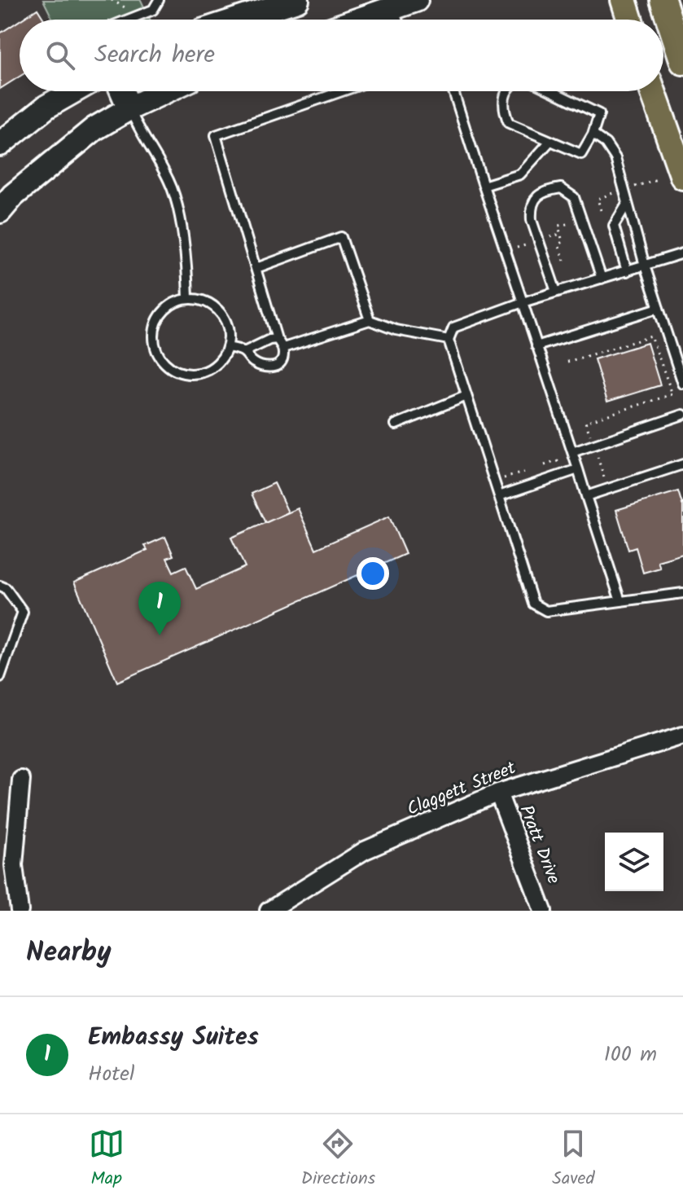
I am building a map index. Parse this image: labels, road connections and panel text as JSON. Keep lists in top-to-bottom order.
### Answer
{
  "streets": {
    "street": ["Claggett Street", "Pratt Drive"]
  },
  "crossings": [
    ["Claggett Street", "Pratt Drive"]
  ],
  "page": {
    "search": "Search here",
    "pins": "1",
    "heading": "Nearby",
    "list": [
      {
        "mark": "1",
        "name": "Embassy Suites",
        "note": "Hotel",
        "value": "100 m"
      }
    ],
    "nav": ["Map", "Directions", "Saved"]
  }
}
